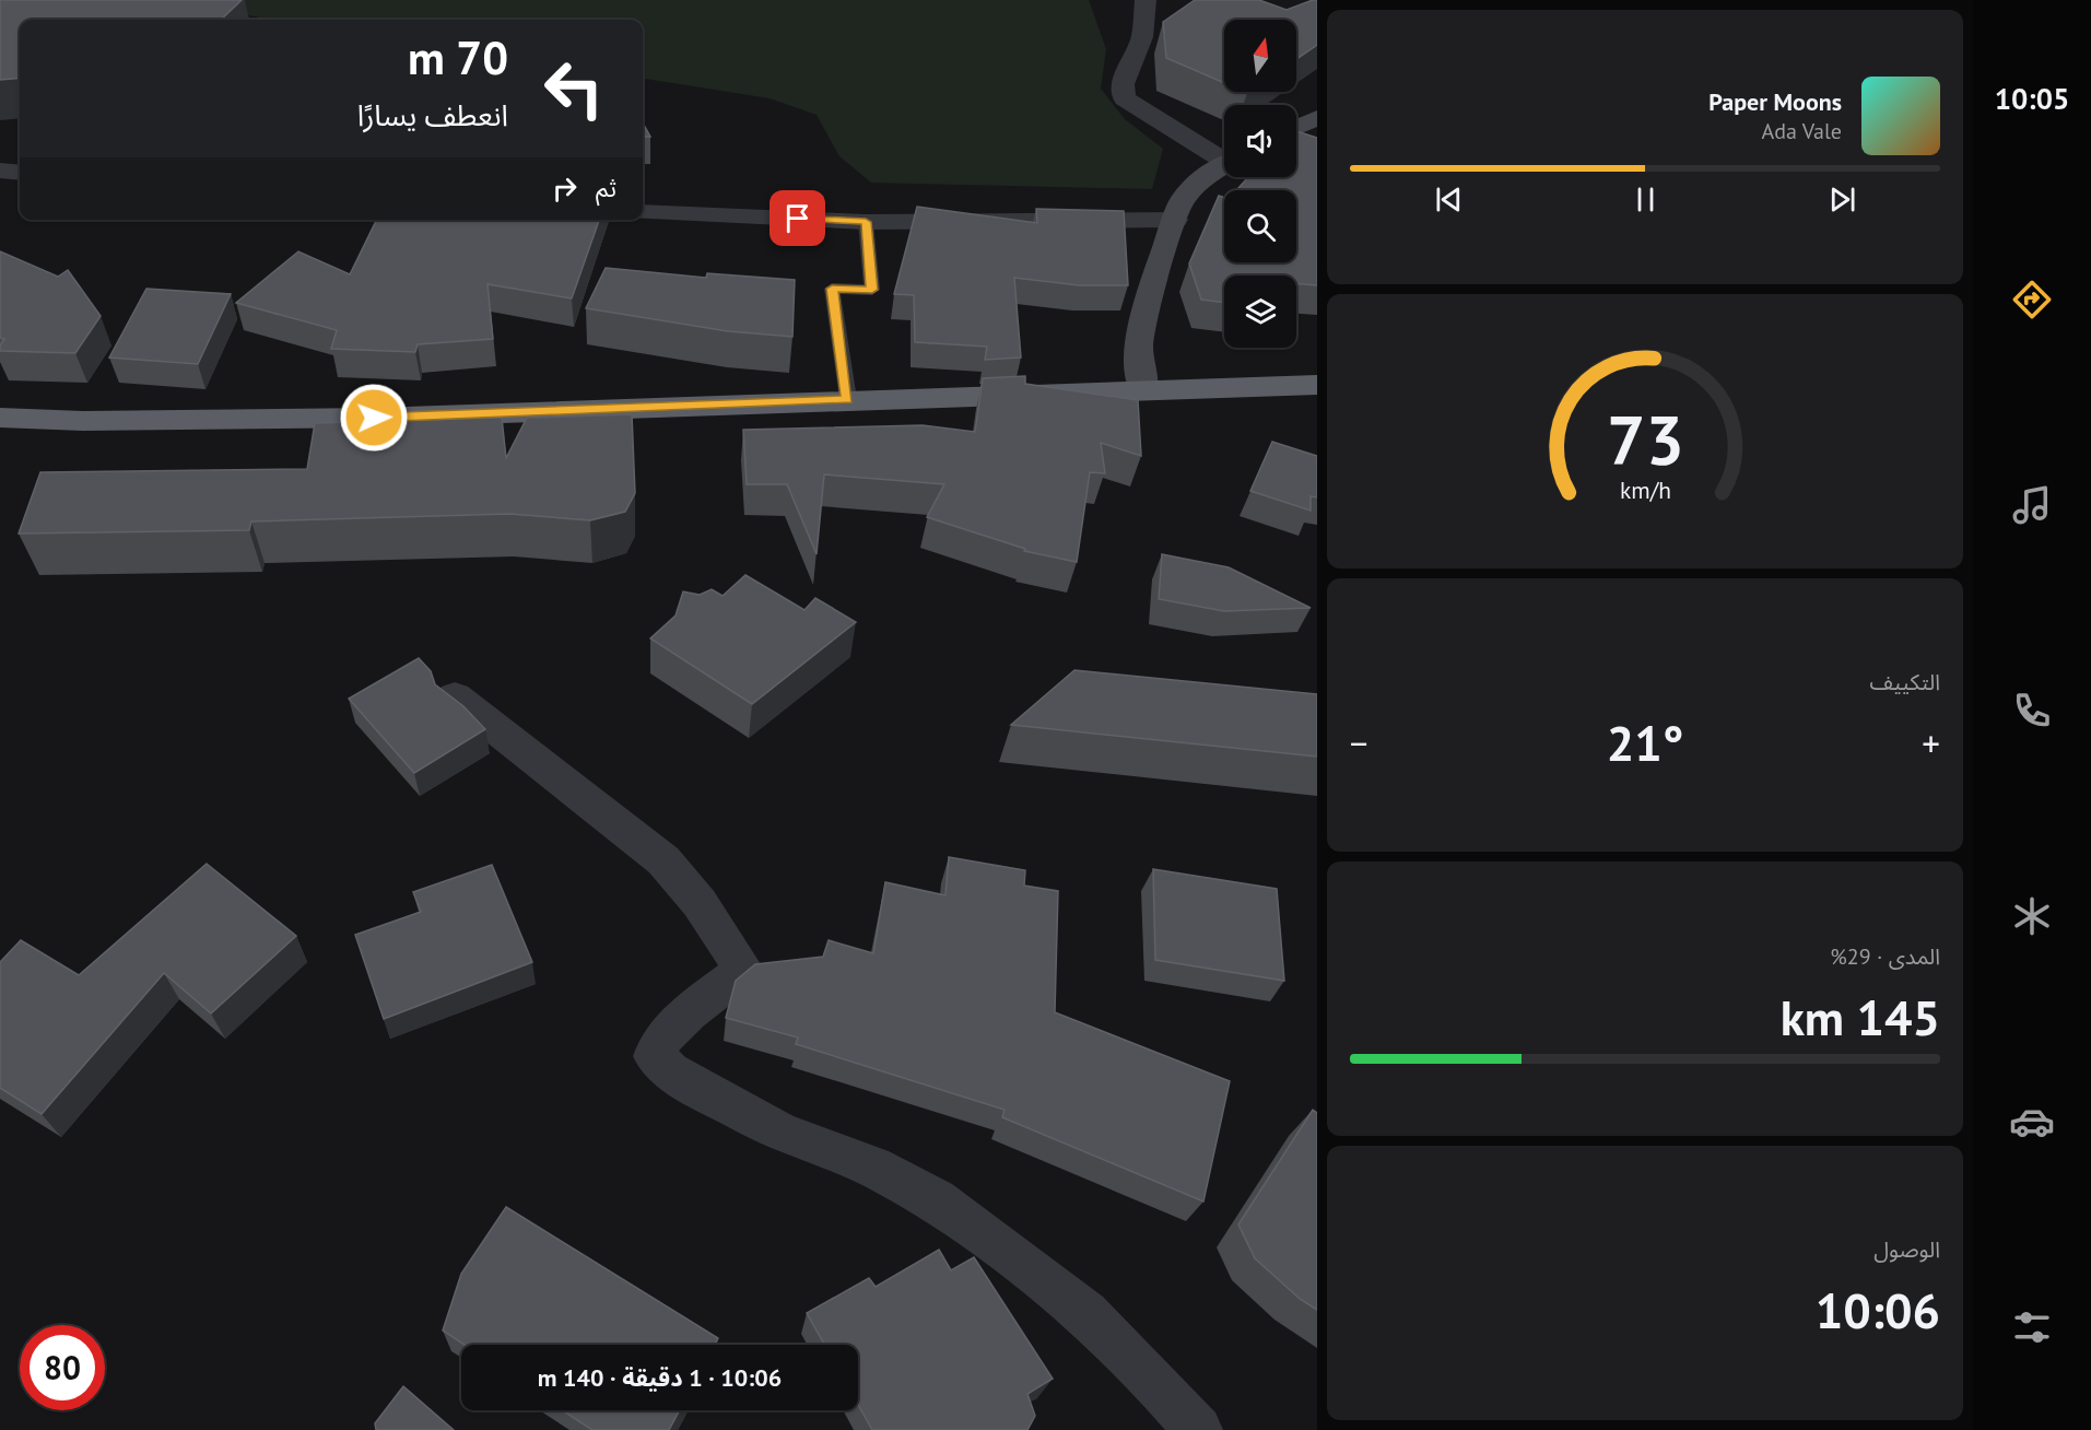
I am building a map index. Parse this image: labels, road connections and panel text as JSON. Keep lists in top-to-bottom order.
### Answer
{
  "north": "top",
  "page": {
    "tabs": "10:05",
    "turn": ["70 m", "انعطف يسارًا"],
    "song": ["Paper Moons", "Ada Vale"],
    "then": "ثم",
    "tile": [
      "التكييف",
      ["المدى · 29%", "145 km"],
      ["الوصول", "10:06"]
    ],
    "heat": ["−", "21°", "+"],
    "limit": "80",
    "trip": "10:06 · 1 دقيقة · 140 m",
    "gauge": ["73", "km/h"]
  }
}
